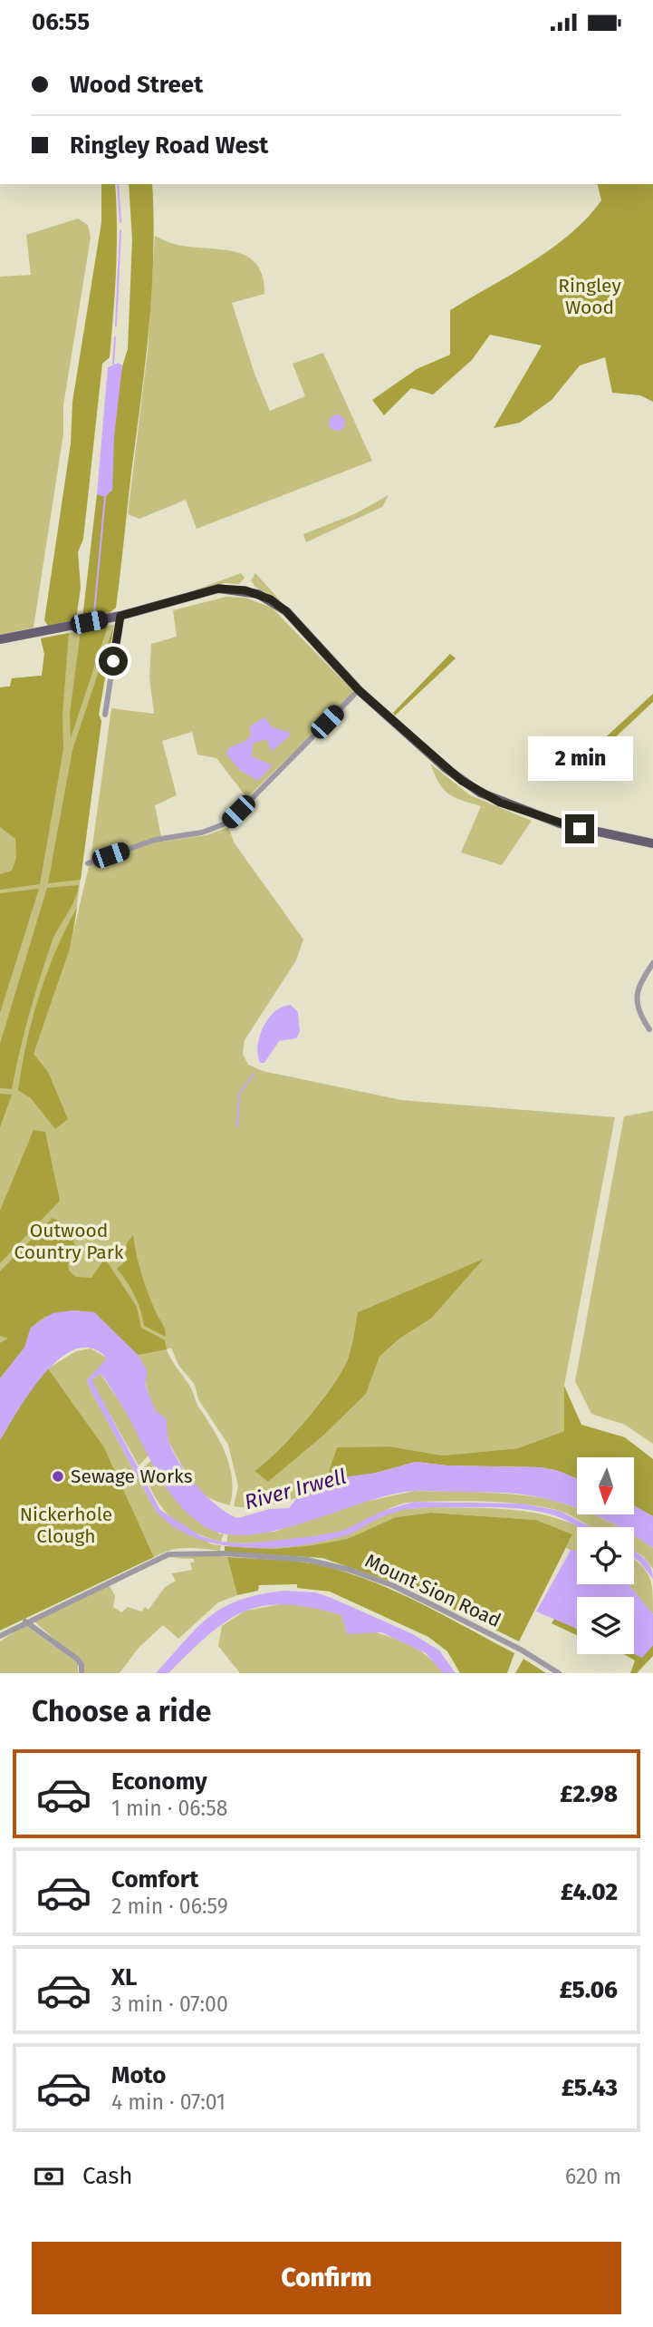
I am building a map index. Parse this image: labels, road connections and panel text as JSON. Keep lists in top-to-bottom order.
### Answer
{
  "streets": {
    "street": ["Mount Sion Road"]
  },
  "water": ["River Irwell"],
  "parks": ["Ringley Wood", "Outwood Country Park", "Nickerhole Clough"],
  "places": ["Sewage Works"],
  "north": "bottom",
  "page": {
    "status": "06:55",
    "banner": ["Wood Street", "Ringley Road West"],
    "bubble": "2 min",
    "heading": "Choose a ride",
    "list": [
      {
        "name": "Economy",
        "note": "1 min · 06:58",
        "value": "£2.98"
      },
      {
        "name": "Comfort",
        "note": "2 min · 06:59",
        "value": "£4.02"
      },
      {
        "name": "XL",
        "note": "3 min · 07:00",
        "value": "£5.06"
      },
      {
        "name": "Moto",
        "note": "4 min · 07:01",
        "value": "£5.43"
      }
    ],
    "pay": ["Cash", "620 m"],
    "buttons": "Confirm"
  }
}
